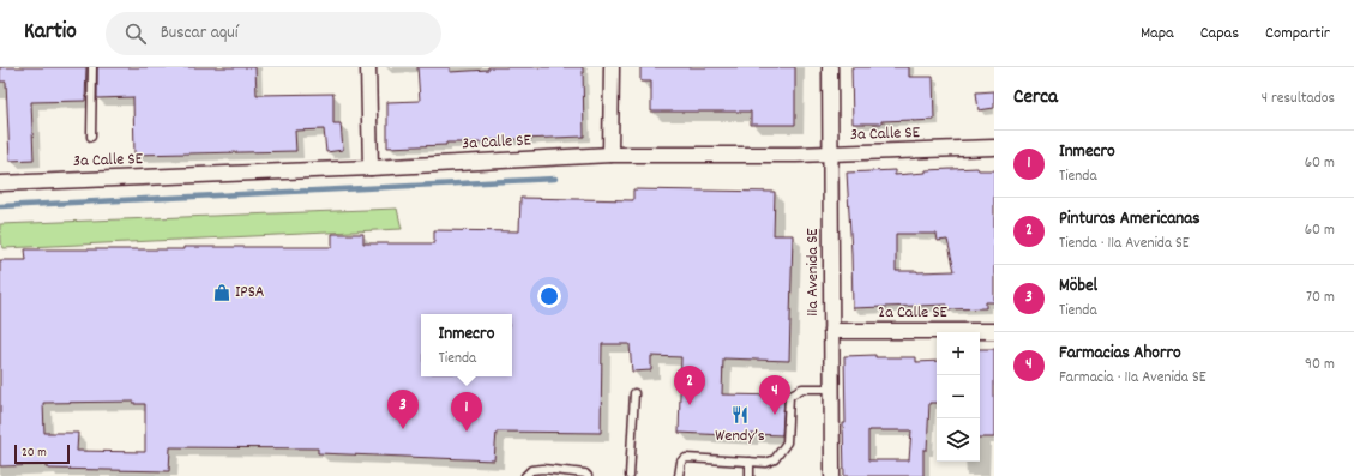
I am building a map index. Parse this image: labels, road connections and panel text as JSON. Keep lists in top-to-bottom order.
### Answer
{
  "streets": {
    "street": ["3a Calle SE", "11a Avenida SE", "2a Calle SE"]
  },
  "crossings": [
    ["3a Calle SE", "11a Avenida SE"],
    ["11a Avenida SE", "2a Calle SE"]
  ],
  "places": {
    "shop": ["IPSA"],
    "restaurant": ["Wendy’s"]
  },
  "scale_bar": "20 m",
  "page": {
    "header": "Kartio",
    "search": "Buscar aquí",
    "nav": ["Mapa", "Capas", "Compartir"],
    "heading": ["Cerca", "4 resultados"],
    "list": [
      {
        "mark": "1",
        "name": "Inmecro",
        "note": "Tienda",
        "value": "60 m"
      },
      {
        "mark": "2",
        "name": "Pinturas Americanas",
        "note": "Tienda · 11a Avenida SE",
        "value": "60 m"
      },
      {
        "mark": "3",
        "name": "Möbel",
        "note": "Tienda",
        "value": "70 m"
      },
      {
        "mark": "4",
        "name": "Farmacias Ahorro",
        "note": "Farmacia · 11a Avenida SE",
        "value": "90 m"
      }
    ],
    "popup": ["Inmecro", "Tienda"],
    "map_buttons": ["+", "−"],
    "pins": [
      "2",
      "4",
      "3",
      "1"
    ],
    "scale": "20 m"
  }
}
